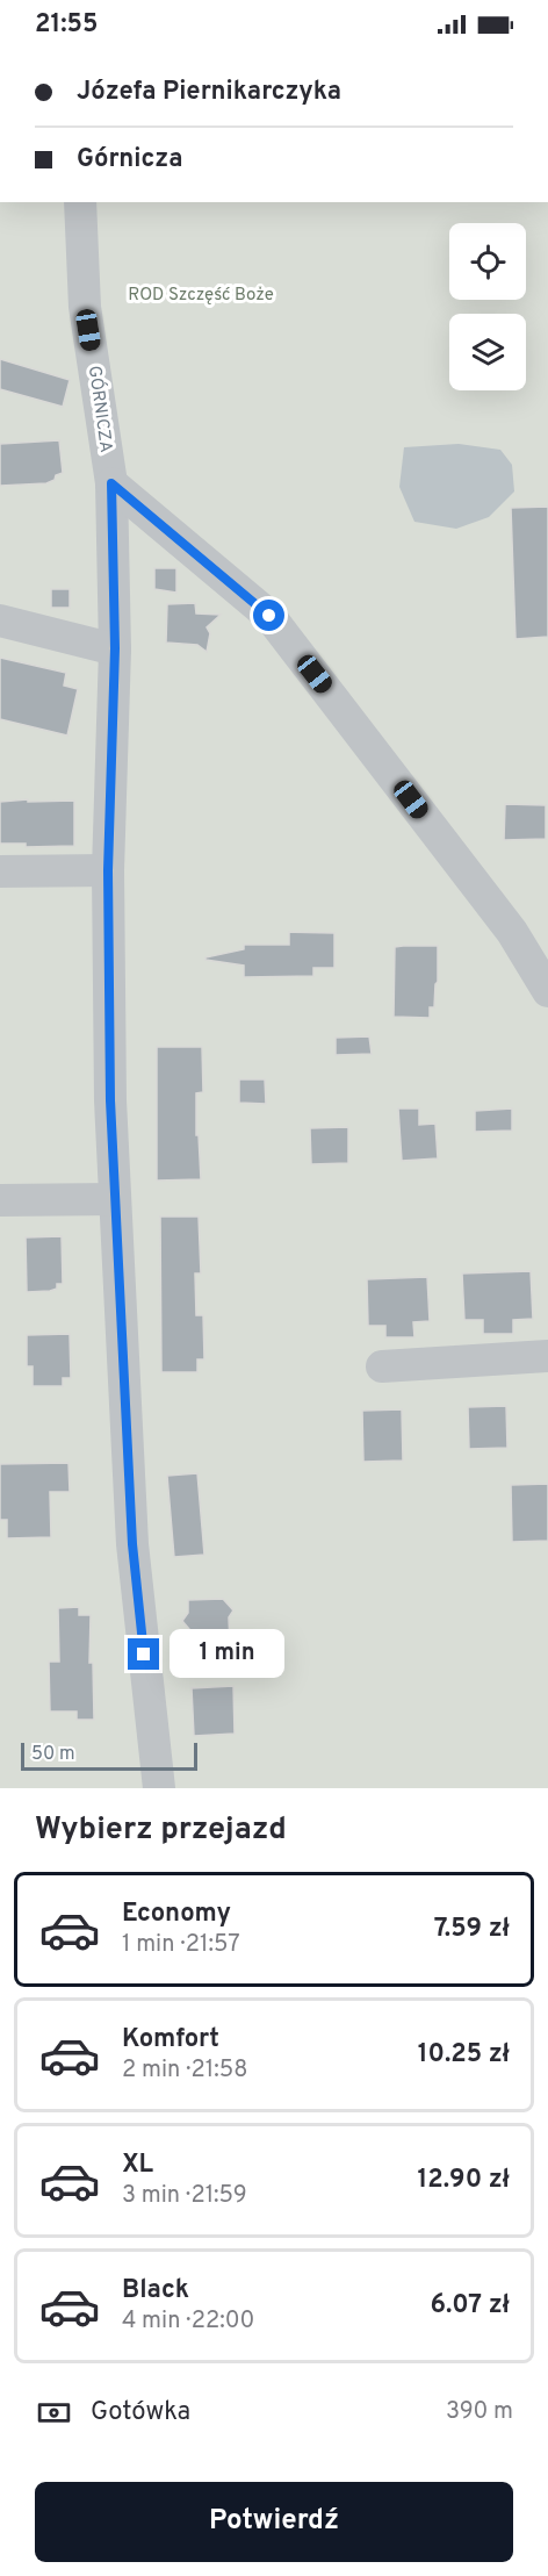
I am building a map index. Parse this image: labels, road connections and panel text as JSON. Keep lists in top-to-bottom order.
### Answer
{
  "streets": {
    "street": ["GÓRNICZA"]
  },
  "parks": ["ROD Szczęść Boże"],
  "scale_bar": "50 m",
  "page": {
    "status": "21:55",
    "banner": ["Józefa Piernikarczyka", "Górnicza"],
    "bubble": "1 min",
    "scale": "50 m",
    "heading": "Wybierz przejazd",
    "list": [
      {
        "name": "Economy",
        "note": "1 min · 21:57",
        "value": "7.59 zł"
      },
      {
        "name": "Komfort",
        "note": "2 min · 21:58",
        "value": "10.25 zł"
      },
      {
        "name": "XL",
        "note": "3 min · 21:59",
        "value": "12.90 zł"
      },
      {
        "name": "Black",
        "note": "4 min · 22:00",
        "value": "6.07 zł"
      }
    ],
    "pay": ["Gotówka", "390 m"],
    "buttons": "Potwierdź"
  }
}
